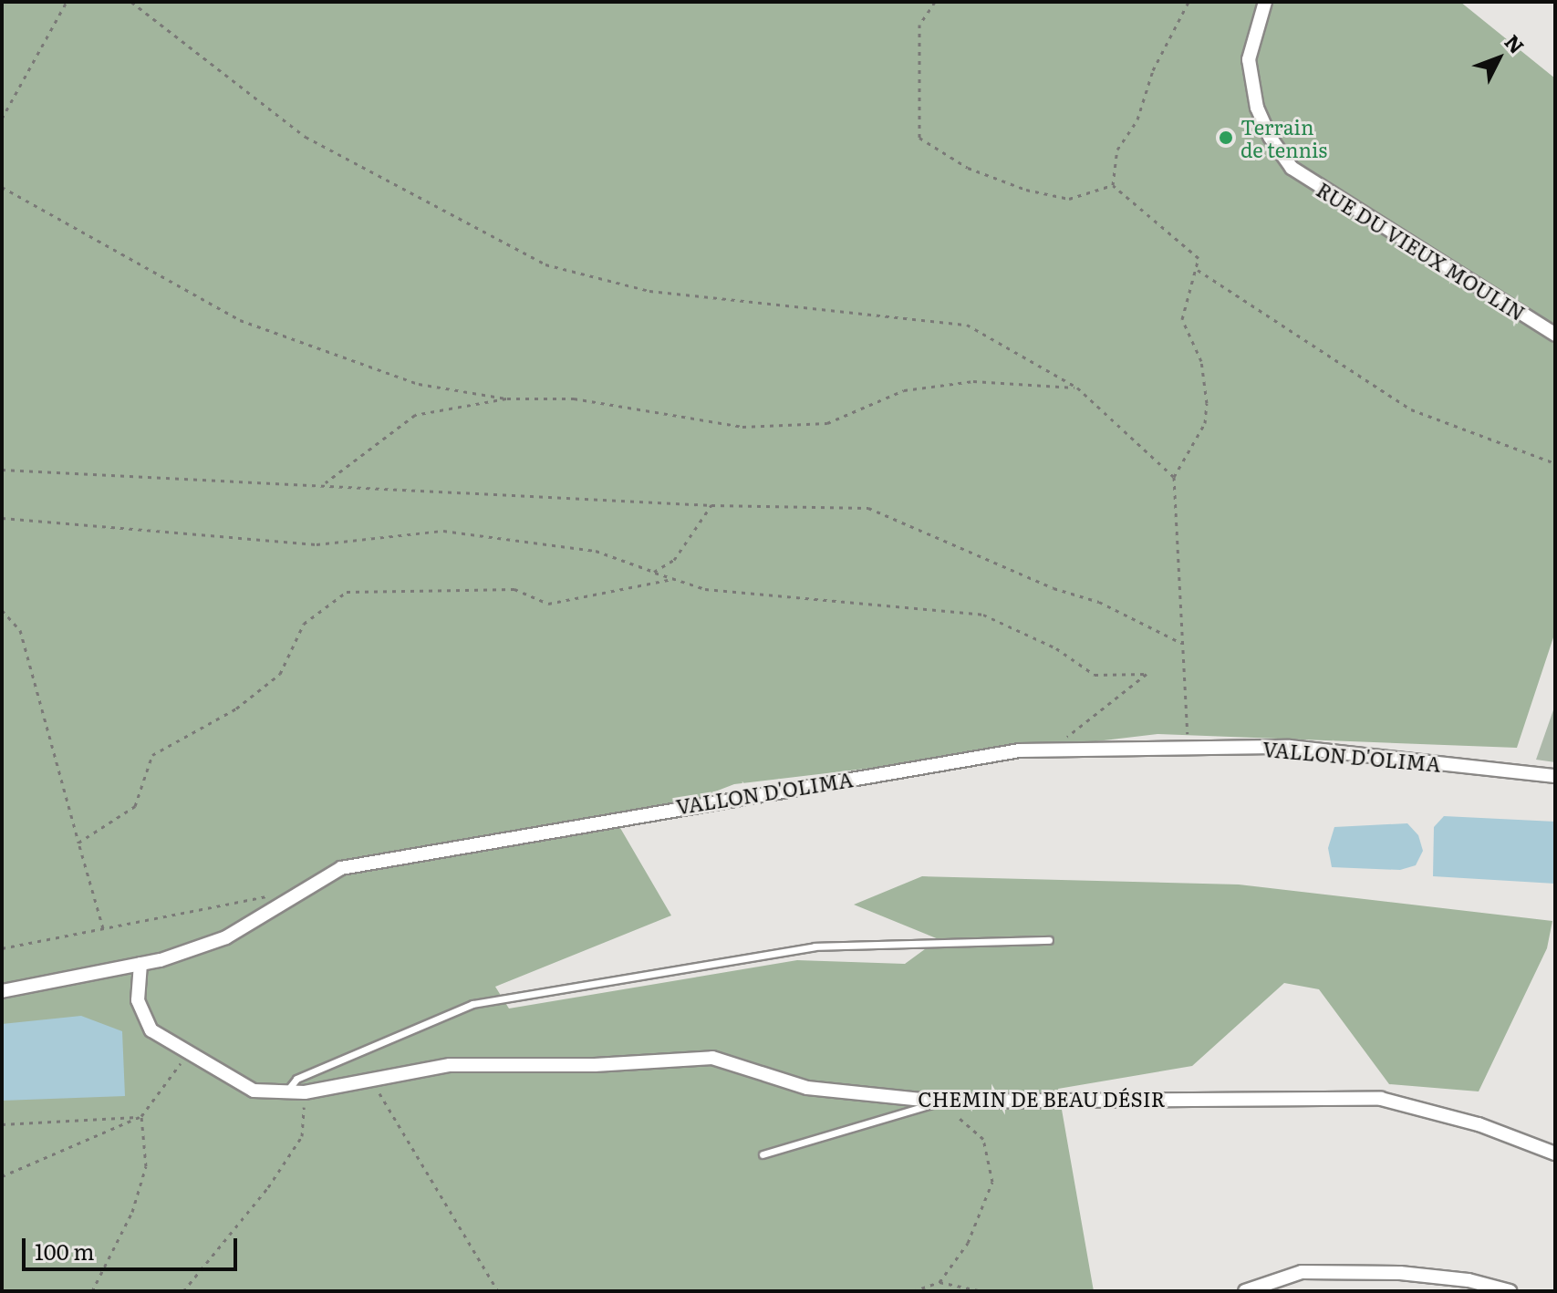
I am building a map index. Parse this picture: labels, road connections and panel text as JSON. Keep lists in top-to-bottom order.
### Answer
{
  "streets": {
    "street": ["RUE DU VIEUX MOULIN", "VALLON D'OLIMA", "CHEMIN DE BEAU DÉSIR"]
  },
  "crossings": [
    ["VALLON D'OLIMA", "CHEMIN DE BEAU DÉSIR"]
  ],
  "places": ["Terrain de tennis"],
  "scale_bar": "100 m",
  "north": "top right"
}
